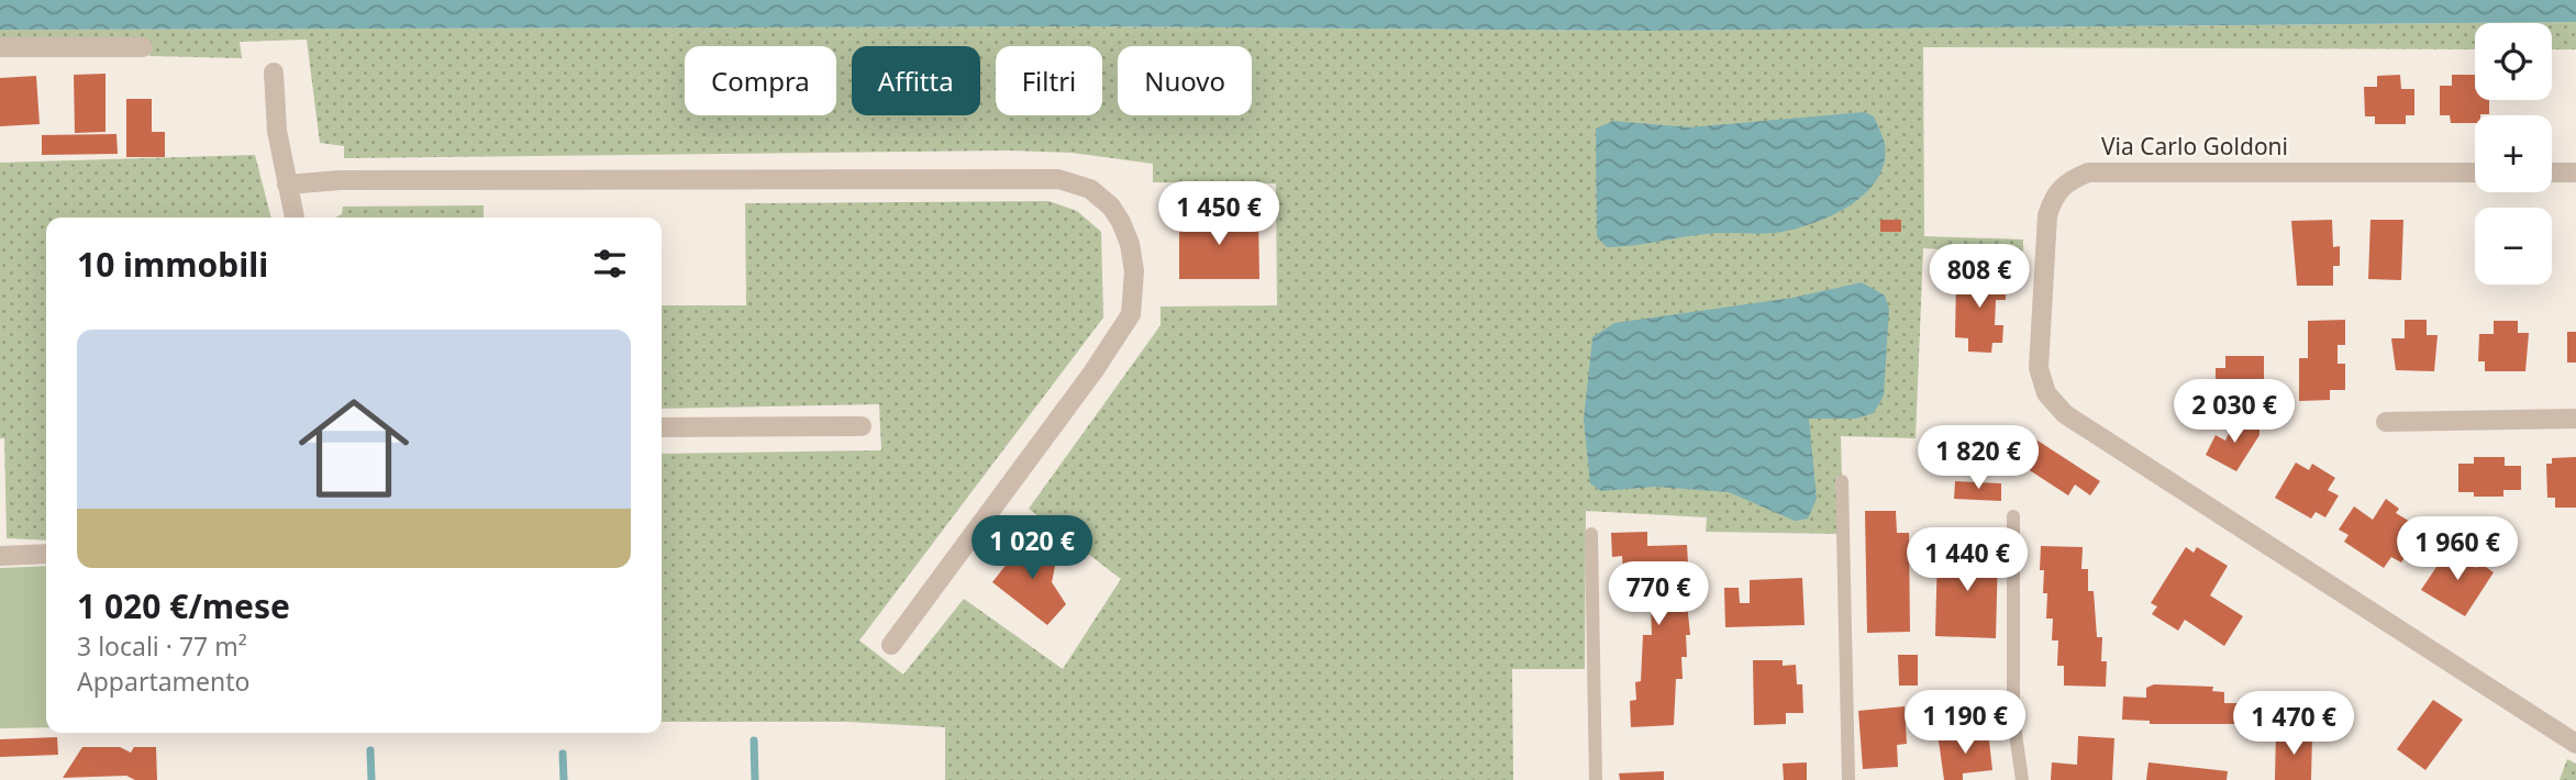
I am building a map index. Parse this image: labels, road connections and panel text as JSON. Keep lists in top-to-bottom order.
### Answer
{
  "streets": {
    "street": ["Via Carlo Goldoni"]
  },
  "page": {
    "map_buttons": ["+", "−"],
    "chip": [
      "Compra",
      "Affitta",
      "Filtri",
      "Nuovo"
    ],
    "price": [
      "1 450 €",
      "808 €",
      "2 030 €",
      "1 820 €",
      "1 020 €",
      "1 960 €",
      "1 440 €",
      "770 €",
      "1 190 €",
      "1 470 €"
    ],
    "heading": "10 immobili",
    "list": [
      {
        "name": "1 020 €/mese",
        "note": "3 locali · 77 m² · Appartamento"
      }
    ]
  }
}
